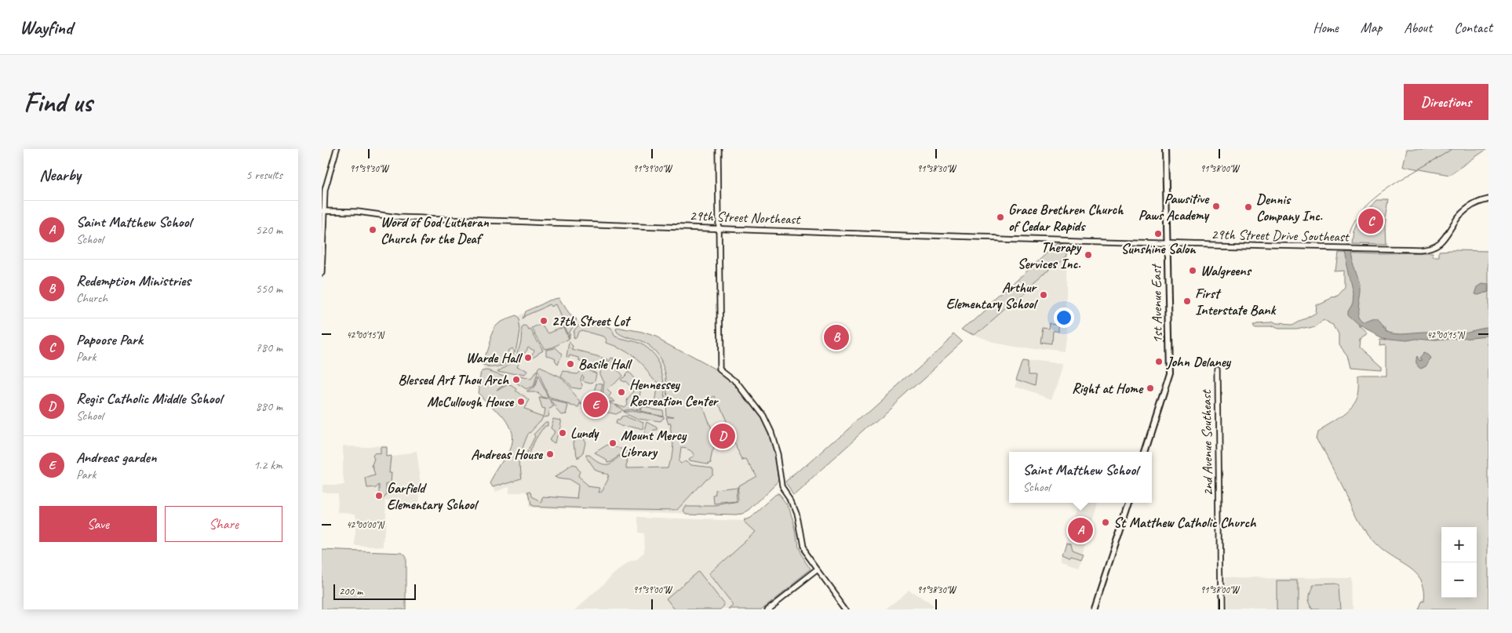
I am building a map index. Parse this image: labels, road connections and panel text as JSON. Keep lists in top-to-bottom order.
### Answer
{
  "streets": {
    "main road": [
      "29th Street Northeast",
      "29th Street Drive Southeast",
      "1st Avenue East",
      "2nd Avenue Southeast"
    ]
  },
  "crossings": [
    ["29th Street Northeast", "29th Street Drive Southeast"],
    ["29th Street Northeast", "1st Avenue East"],
    ["29th Street Drive Southeast", "1st Avenue East"]
  ],
  "places": [
    "Pawsitive Paws Academy",
    "Dennis Company Inc.",
    "Grace Brethren Church of Cedar Rapids",
    "Word of God Lutheran Church for the Deaf",
    "Sunshine Salon",
    "Therapy Services Inc.",
    "Walgreens",
    "Arthur Elementary School",
    "First Interstate Bank",
    "27th Street Lot",
    "Warde Hall",
    "John Delaney",
    "Basile Hall",
    "Blessed Art Thou Arch",
    "Right at Home",
    "Hennessey Recreation Center",
    "McCullough House",
    "Lundy",
    "Mount Mercy Library",
    "Andreas House",
    "Garfield Elementary School",
    "St Matthew Catholic Church"
  ],
  "scale_bar": "200 m",
  "page": {
    "header": "Wayfind",
    "nav": [
      "Home",
      "Map",
      "About",
      "Contact"
    ],
    "buttons": [
      "Directions",
      ["Save", "Share"]
    ],
    "title": "Find us",
    "heading": ["Nearby", "5 results"],
    "list": [
      {
        "mark": "A",
        "name": "Saint Matthew School",
        "note": "School",
        "value": "520 m"
      },
      {
        "mark": "B",
        "name": "Redemption Ministries",
        "note": "Church",
        "value": "550 m"
      },
      {
        "mark": "C",
        "name": "Papoose Park",
        "note": "Park",
        "value": "780 m"
      },
      {
        "mark": "D",
        "name": "Regis Catholic Middle School",
        "note": "School",
        "value": "880 m"
      },
      {
        "mark": "E",
        "name": "Andreas garden",
        "note": "Park",
        "value": "1.2 km"
      }
    ],
    "pins": [
      "C",
      "B",
      "E",
      "D",
      "A"
    ],
    "popup": ["Saint Matthew School", "School"],
    "map_buttons": ["+", "−"],
    "scale": "200 m"
  },
  "coordinates": [
    "91°39'30\"W",
    "91°39'00\"W",
    "91°38'30\"W",
    "91°38'00\"W",
    "42°00'15\"N",
    "42°00'00\"N"
  ]
}
